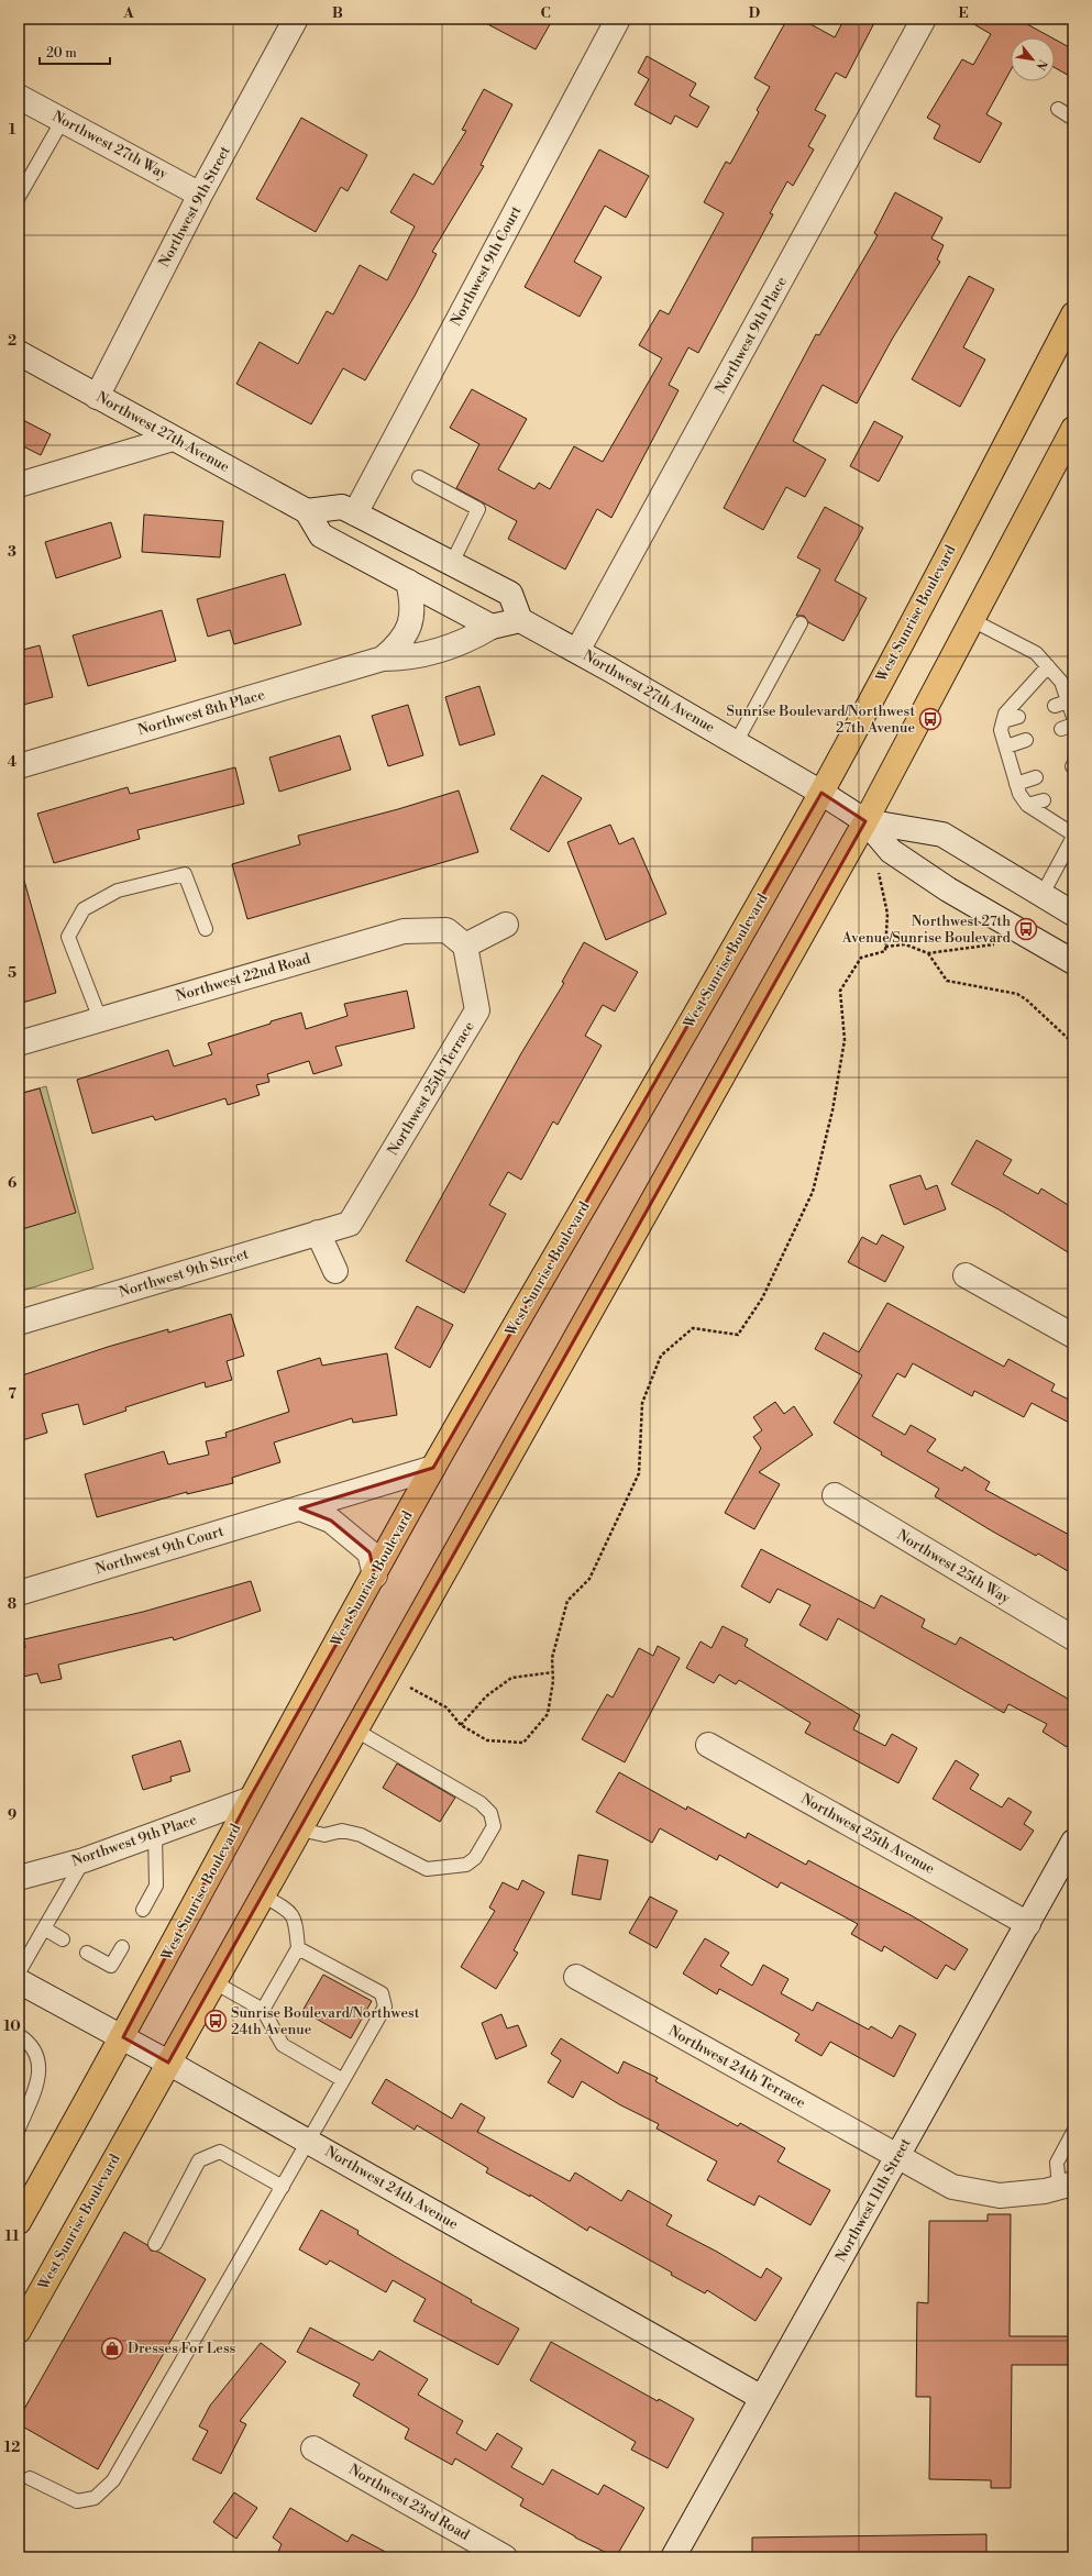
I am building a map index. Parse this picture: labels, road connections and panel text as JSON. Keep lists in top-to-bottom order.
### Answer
{
  "streets": {
    "main road": ["West Sunrise Boulevard"],
    "street": [
      "Northwest 27th Way",
      "Northwest 9th Street",
      "Northwest 9th Court",
      "Northwest 9th Place",
      "Northwest 27th Avenue",
      "Northwest 8th Place",
      "Northwest 22nd Road",
      "Northwest 25th Terrace",
      "Northwest 25th Way",
      "Northwest 25th Avenue",
      "Northwest 24th Terrace",
      "Northwest 24th Avenue",
      "Northwest 11th Street",
      "Northwest 23rd Road"
    ]
  },
  "crossings": [
    ["Northwest 27th Way", "Northwest 9th Street"],
    ["Northwest 9th Street", "Northwest 27th Avenue"],
    ["Northwest 9th Street", "Northwest 25th Terrace"],
    ["Northwest 9th Court", "West Sunrise Boulevard"],
    ["Northwest 9th Place", "Northwest 27th Avenue"],
    ["Northwest 9th Place", "West Sunrise Boulevard"],
    ["Northwest 27th Avenue", "West Sunrise Boulevard"],
    ["West Sunrise Boulevard", "Northwest 24th Avenue"],
    ["Northwest 22nd Road", "Northwest 25th Terrace"],
    ["Northwest 25th Avenue", "Northwest 11th Street"],
    ["Northwest 24th Terrace", "Northwest 11th Street"],
    ["Northwest 24th Avenue", "Northwest 11th Street"]
  ],
  "places": {
    "bus stop": ["Sunrise Boulevard/Northwest 27th Avenue", "Northwest 27th Avenue/Sunrise Boulevard", "Sunrise Boulevard/Northwest 24th Avenue"],
    "shop": ["Dresses For Less"]
  },
  "scale_bar": "20 m",
  "north": "bottom right",
  "grid": {
    "columns": [
      "A",
      "B",
      "C",
      "D",
      "E"
    ],
    "rows": [
      "1",
      "2",
      "3",
      "4",
      "5",
      "6",
      "7",
      "8",
      "9",
      "10",
      "11",
      "12"
    ]
  }
}
